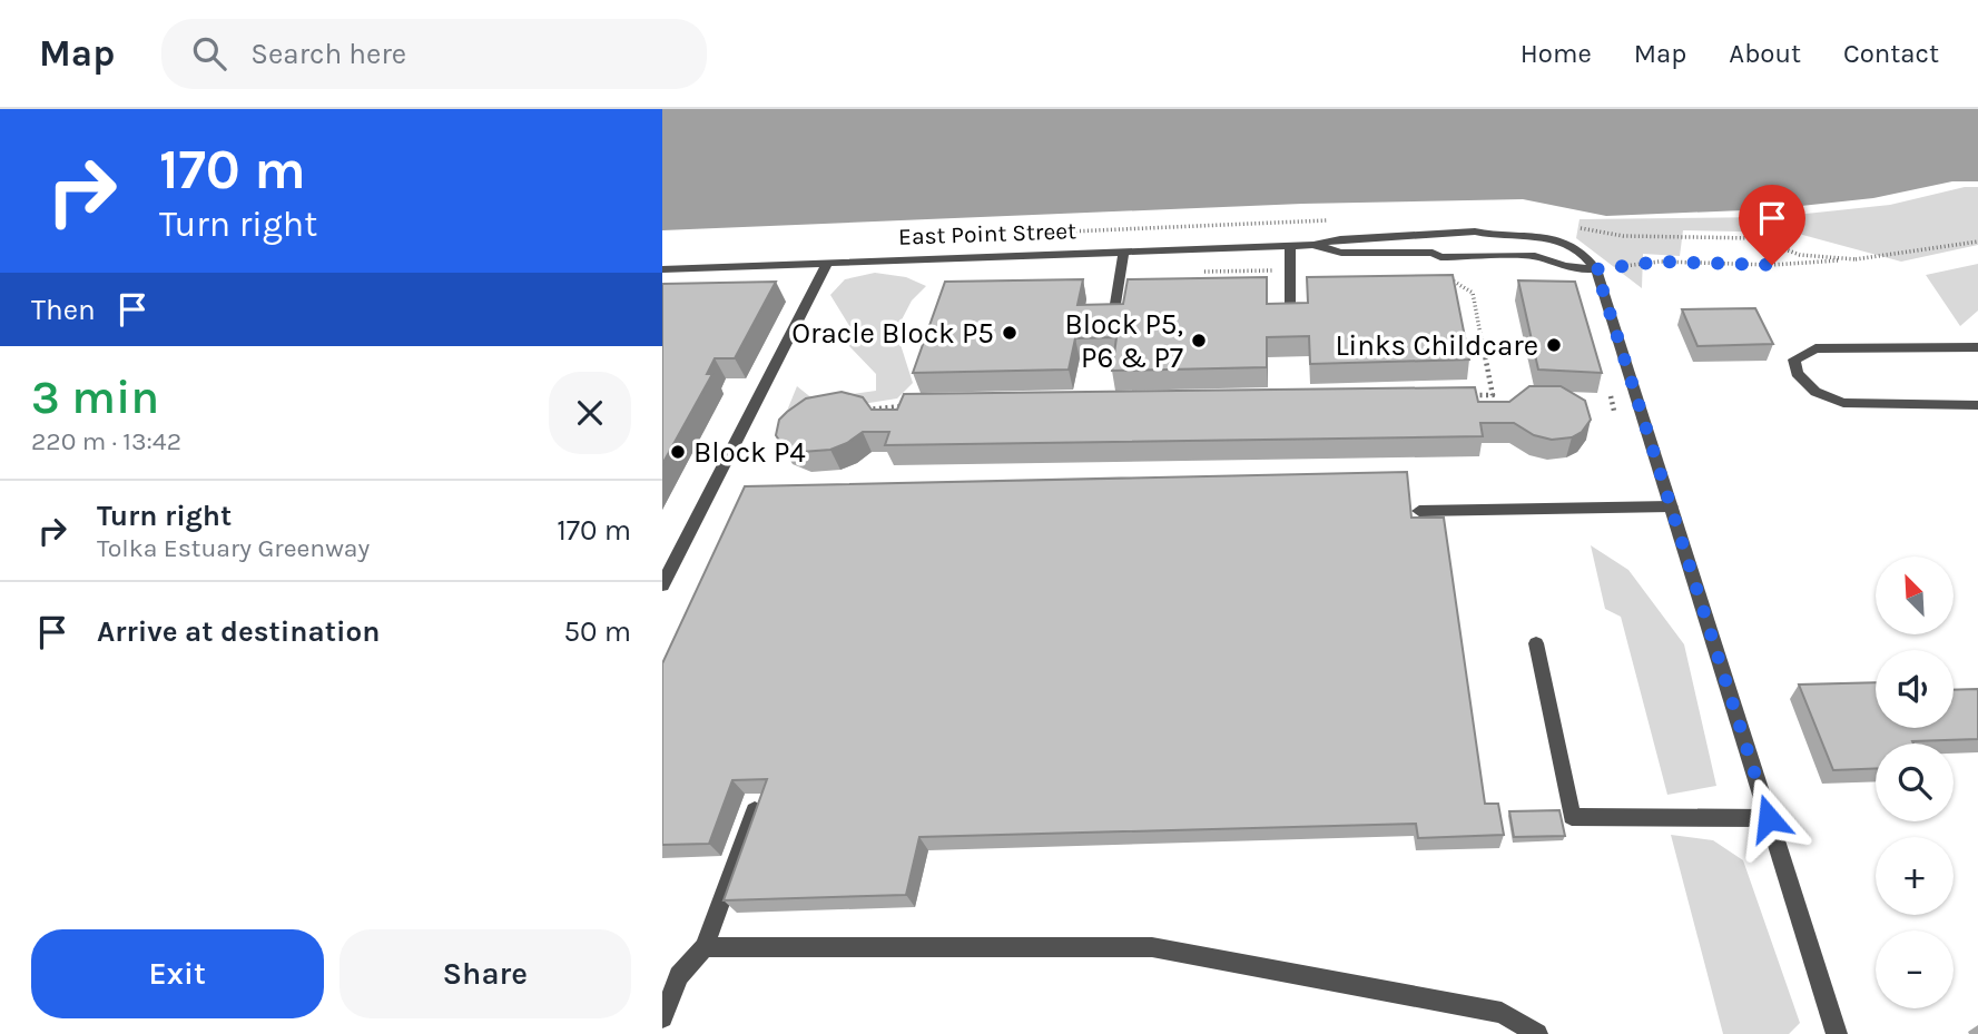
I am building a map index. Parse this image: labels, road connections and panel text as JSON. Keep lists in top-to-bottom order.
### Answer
{
  "streets": {
    "street": ["East Point Street"]
  },
  "places": [
    "Oracle Block P5",
    "Block P5, P6 & P7",
    "Links Childcare",
    "Block P4"
  ],
  "north": "top left",
  "page": {
    "header": "Map",
    "search": "Search here",
    "nav": [
      "Home",
      "Map",
      "About",
      "Contact"
    ],
    "turn": ["170 m", "Turn right"],
    "then": "Then",
    "heading": ["3 min", "220 m · 13:42"],
    "list": [
      {
        "name": "Turn right",
        "note": "Tolka Estuary Greenway",
        "value": "170 m"
      },
      {
        "name": "Arrive at destination",
        "value": "50 m"
      }
    ],
    "map_buttons": ["+", "−"],
    "buttons": ["Exit", "Share"]
  }
}
